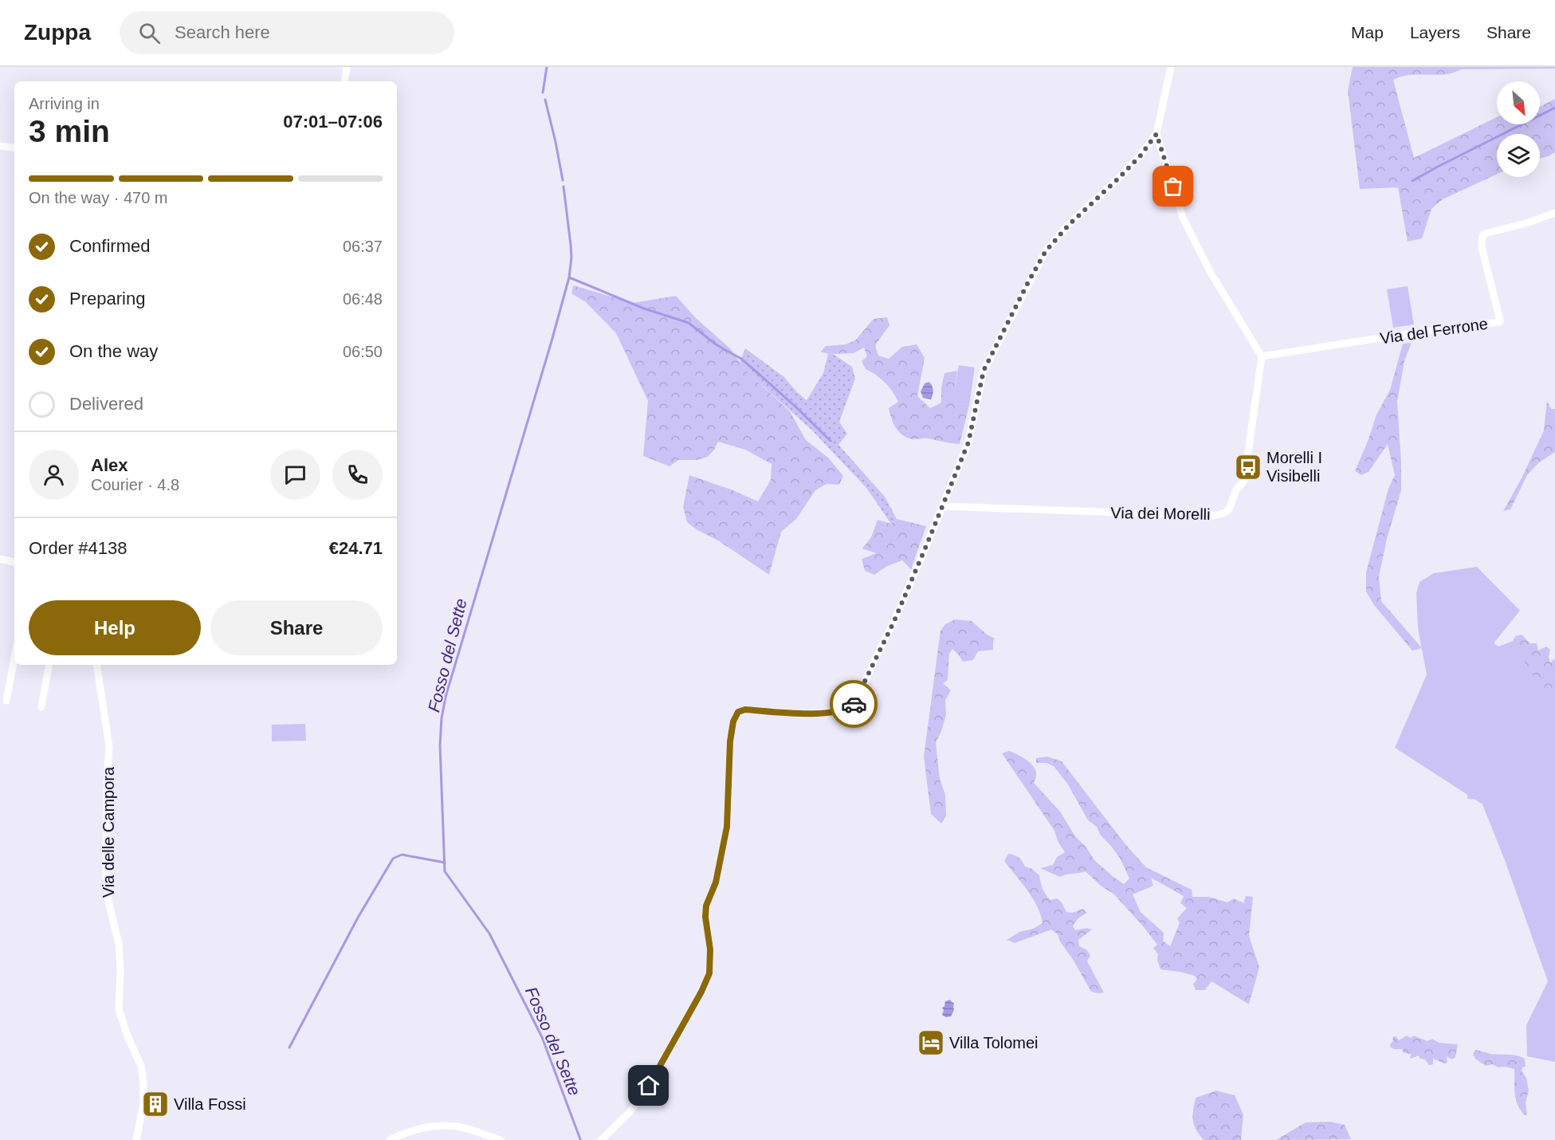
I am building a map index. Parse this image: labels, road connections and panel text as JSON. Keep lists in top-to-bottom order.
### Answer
{
  "streets": {
    "street": ["Via del Ferrone", "Via dei Morelli", "Via delle Campora"]
  },
  "crossings": [
    ["Via del Ferrone", "Via dei Morelli"]
  ],
  "water": ["Fosso del Sette"],
  "places": {
    "bus stop": ["Morelli I Visibelli"],
    "hotel": ["Villa Tolomei"],
    "building": ["Villa Fossi"]
  },
  "north": "bottom right",
  "page": {
    "header": "Zuppa",
    "search": "Search here",
    "nav": ["Map", "Layers", "Share"],
    "heading": ["3 min", "Arriving in", "07:01–07:06"],
    "panel": [
      "Alex",
      "Courier · 4.8",
      "Order #4138",
      "€24.71"
    ],
    "bar": "On the way · 470 m",
    "list": [
      ["Confirmed", "06:37"],
      ["Preparing", "06:48"],
      ["On the way", "06:50"],
      "Delivered"
    ],
    "buttons": ["Help", "Share"]
  }
}
